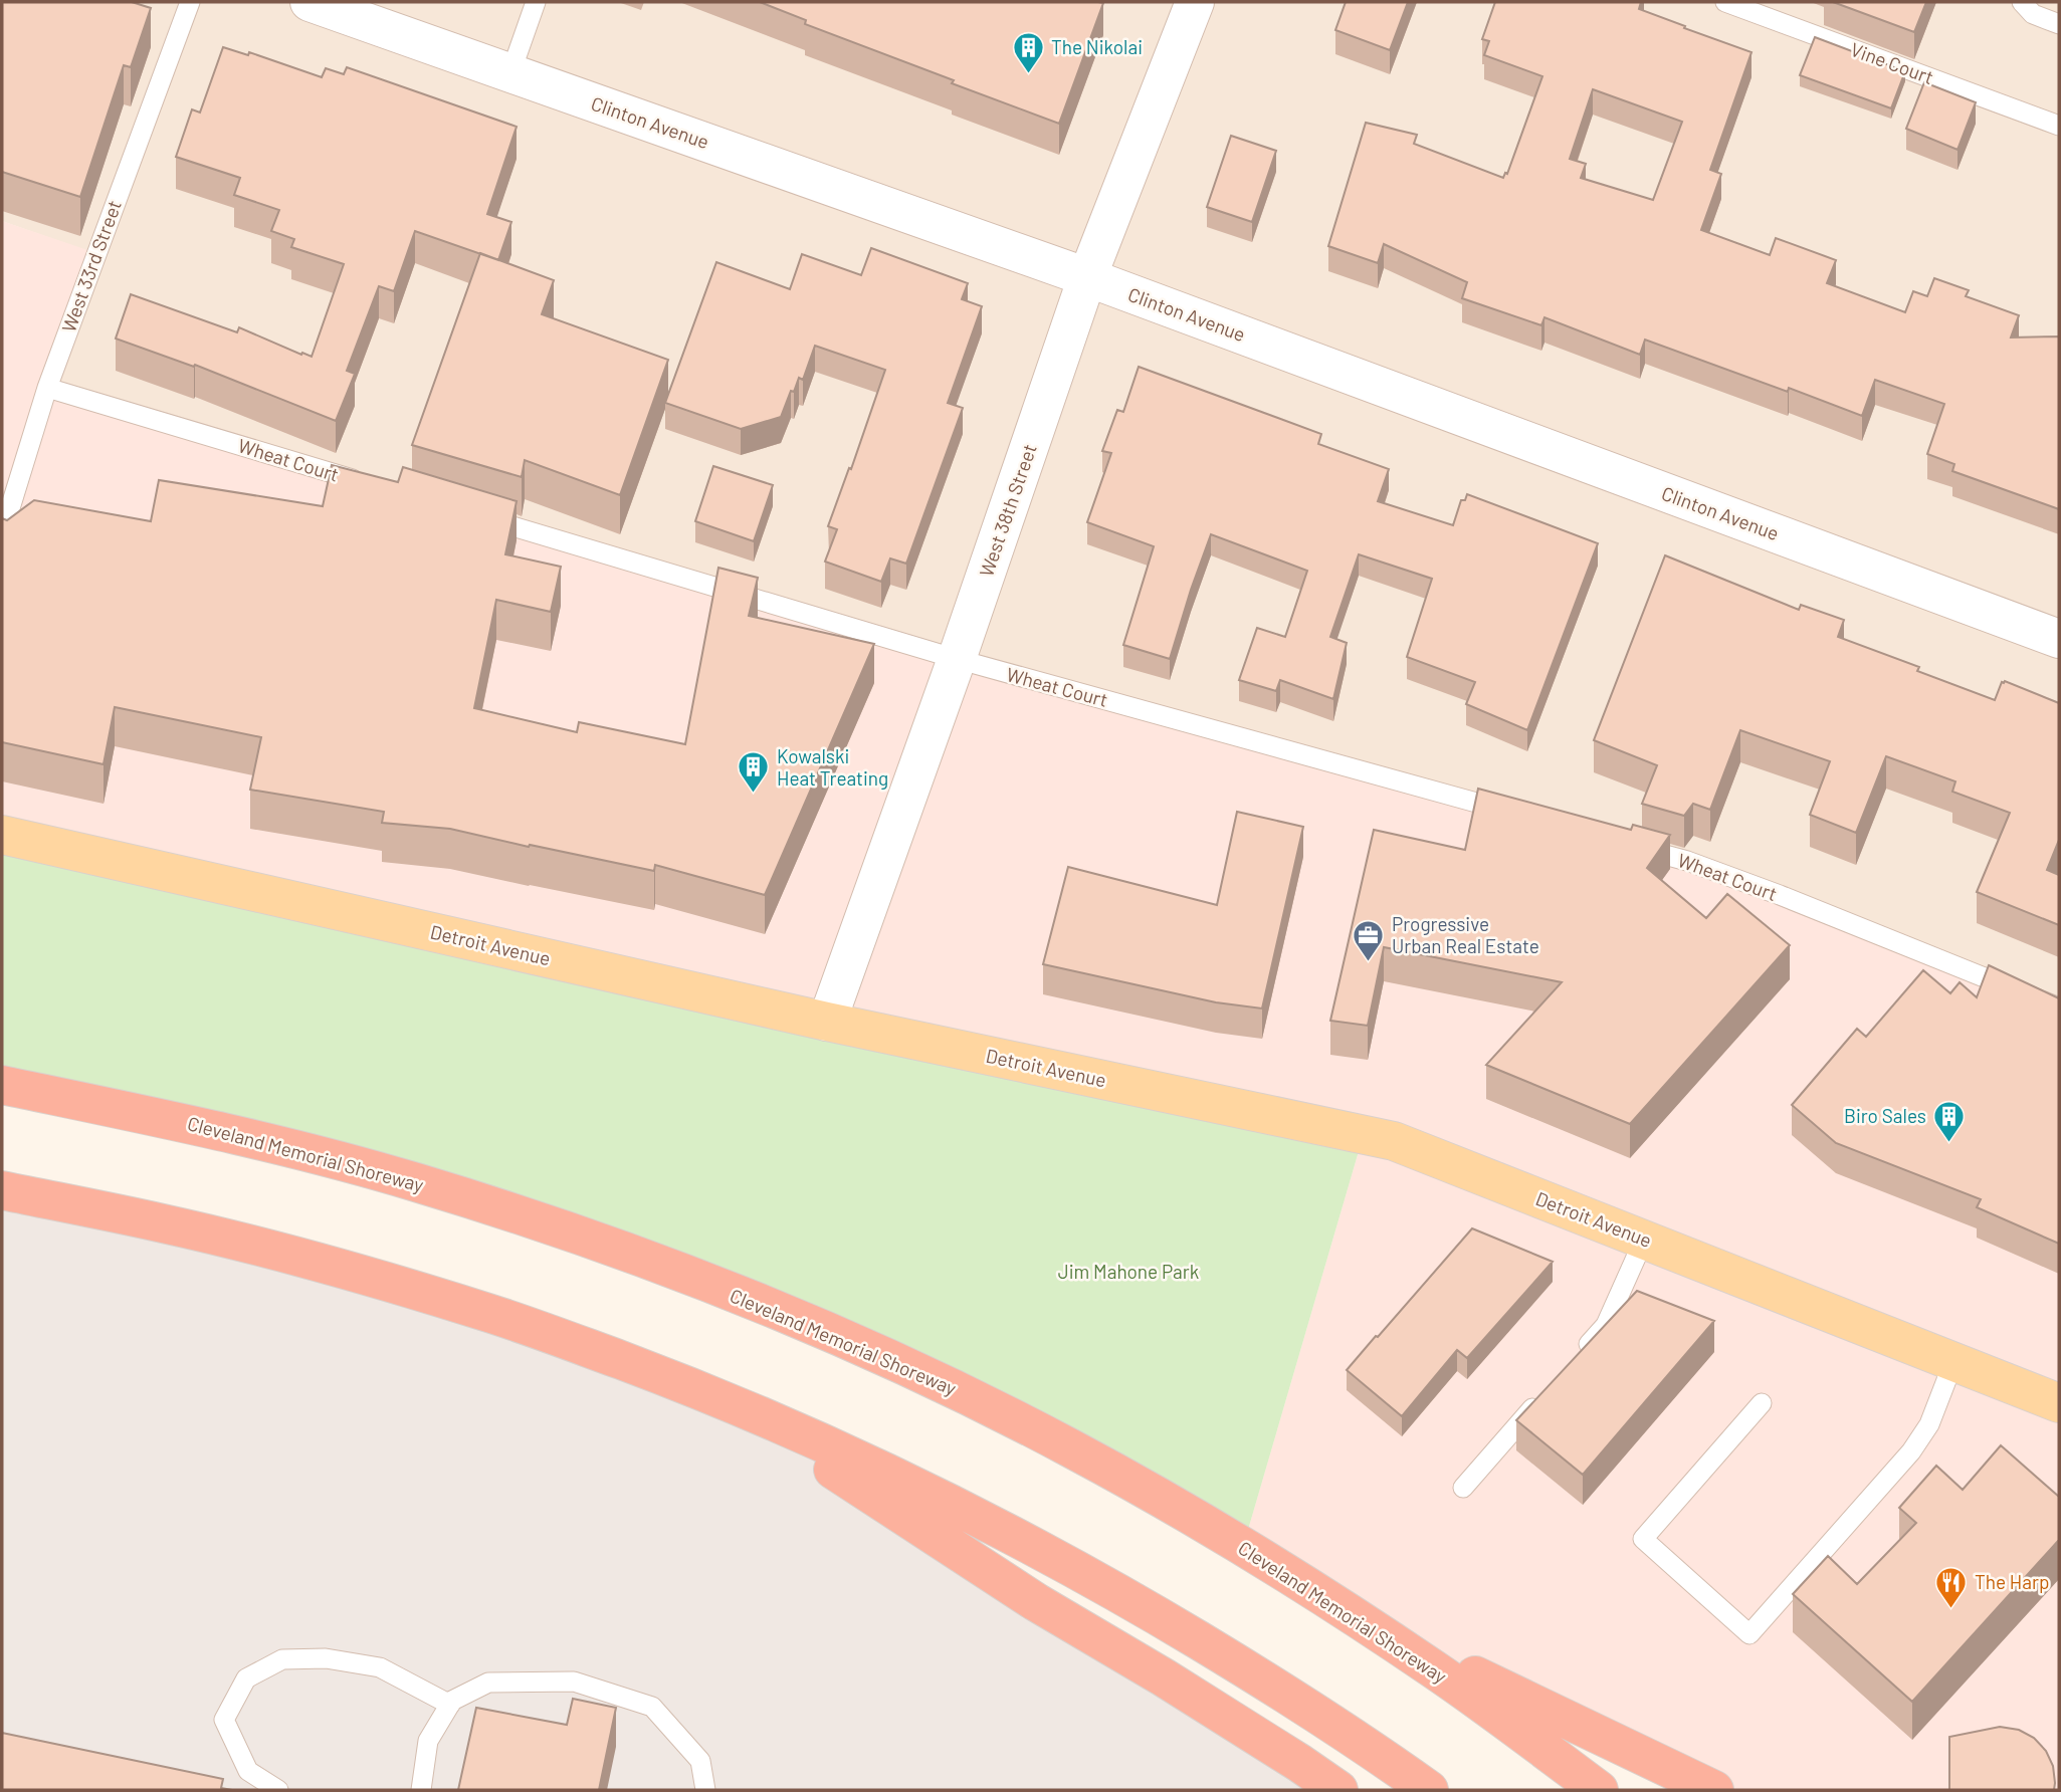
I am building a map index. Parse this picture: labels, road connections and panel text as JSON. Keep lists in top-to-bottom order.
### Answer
{
  "streets": {
    "highway": ["Cleveland Memorial Shoreway"],
    "main road": ["Detroit Avenue"],
    "street": ["Clinton Avenue", "West 38th Street"],
    "lane": ["Vine Court", "West 33rd Street", "Wheat Court"]
  },
  "crossings": [
    ["Clinton Avenue", "West 38th Street"],
    ["West 33rd Street", "Wheat Court"],
    ["Wheat Court", "West 38th Street"],
    ["West 38th Street", "Detroit Avenue"]
  ],
  "parks": ["Jim Mahone Park"],
  "places": {
    "building": ["The Nikolai", "Kowalski Heat Treating", "Biro Sales"],
    "office": ["Progressive Urban Real Estate"],
    "restaurant": ["The Harp"]
  }
}
